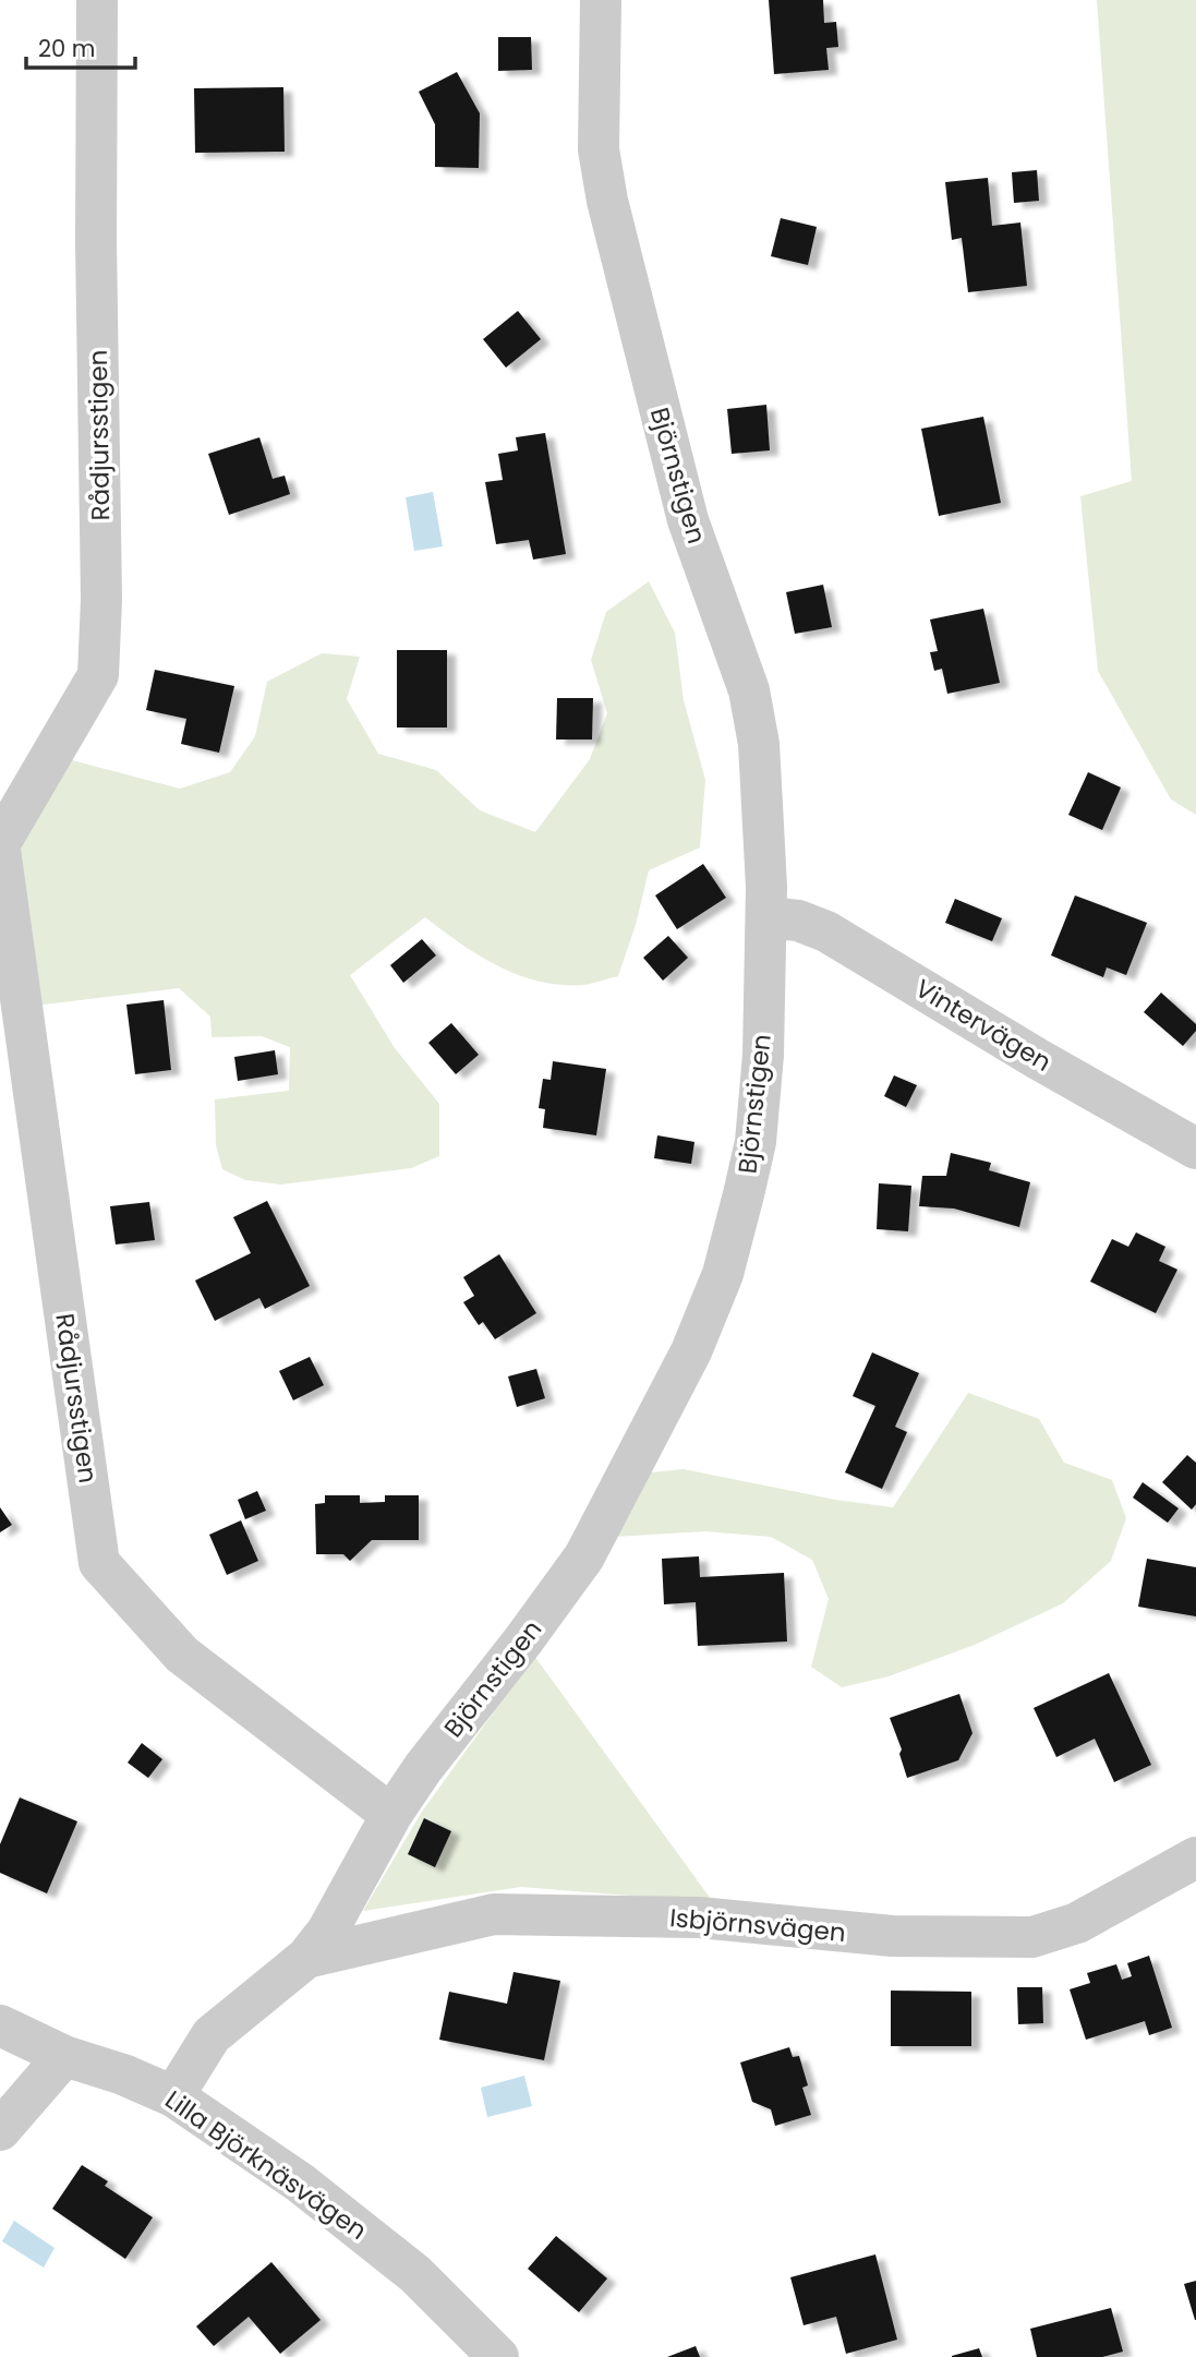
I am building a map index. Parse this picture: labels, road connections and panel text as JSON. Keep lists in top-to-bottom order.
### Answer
{
  "streets": {
    "street": [
      "Rådjursstigen",
      "Björnstigen",
      "Vintervägen",
      "Isbjörnsvägen",
      "Lilla Björknäsvägen"
    ]
  },
  "crossings": [
    ["Rådjursstigen", "Björnstigen"],
    ["Björnstigen", "Vintervägen"],
    ["Björnstigen", "Isbjörnsvägen"],
    ["Björnstigen", "Lilla Björknäsvägen"]
  ],
  "scale_bar": "20 m"
}
